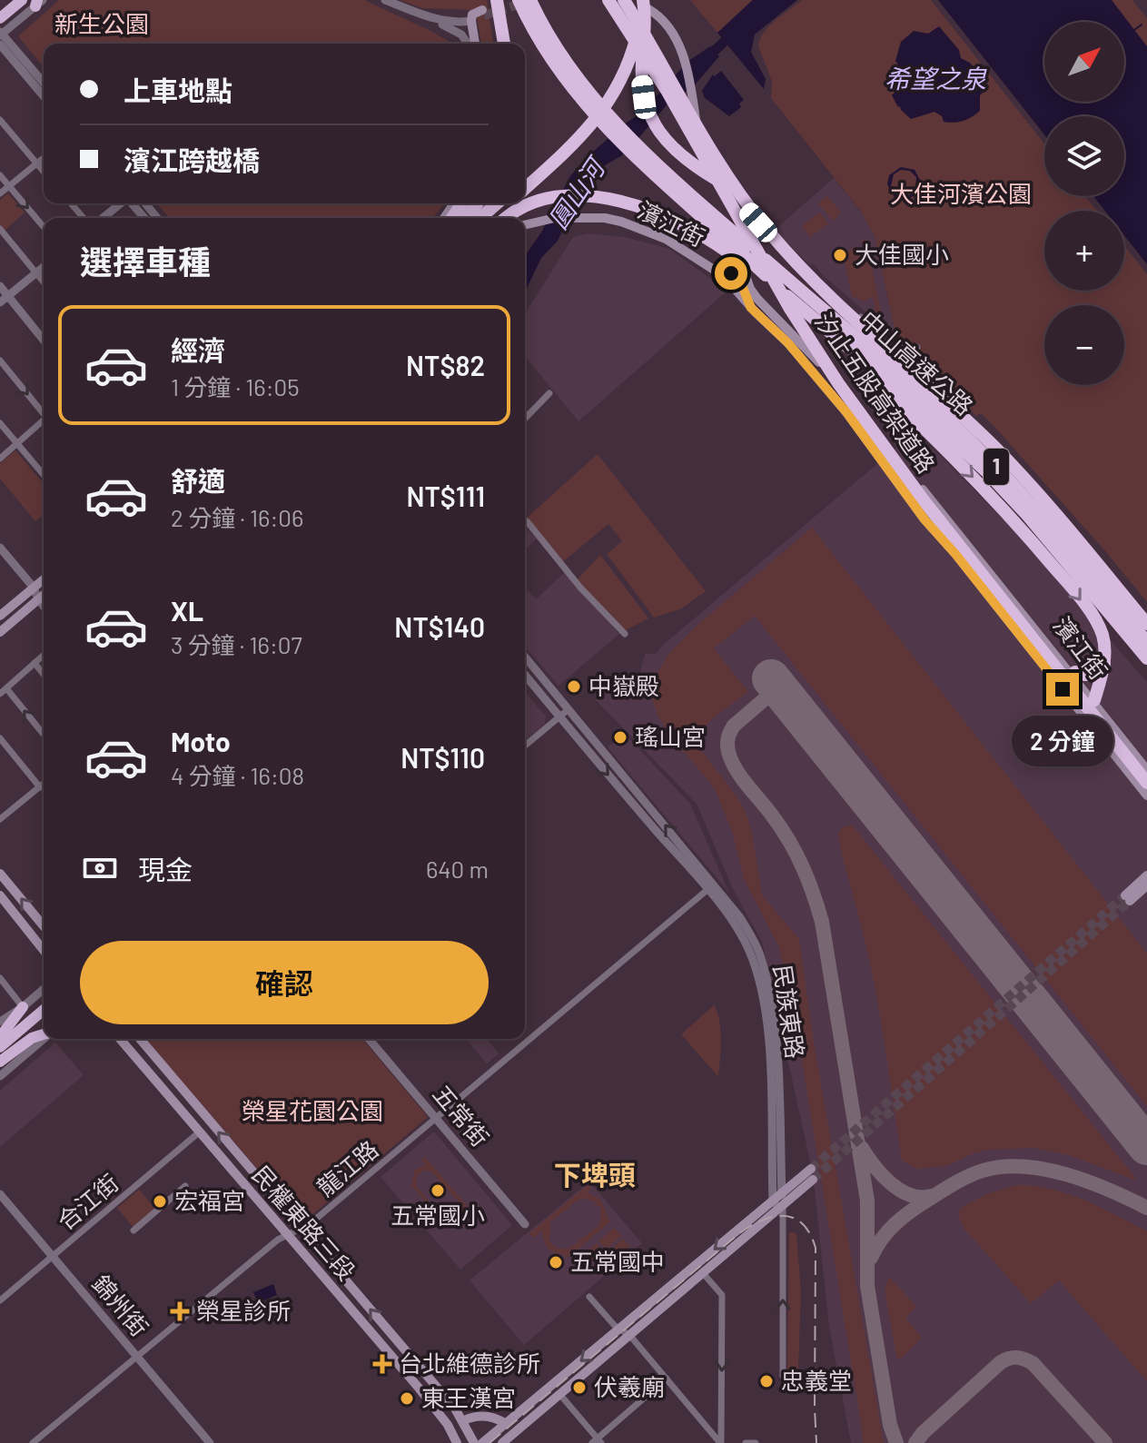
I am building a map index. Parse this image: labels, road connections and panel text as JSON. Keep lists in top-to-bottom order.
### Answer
{
  "streets": {
    "highway": ["中山高速公路", "汐止五股高架道路", "1"],
    "main road": ["濱江街", "民權東路三段"],
    "street": [
      "民族東路",
      "五常街",
      "龍江路",
      "合江街",
      "錦州街"
    ]
  },
  "crossings": [
    ["民族東路", "龍江路"],
    ["五常街", "龍江路"],
    ["龍江路", "民權東路三段"],
    ["龍江路", "錦州街"],
    ["合江街", "民權東路三段"],
    ["合江街", "錦州街"]
  ],
  "districts": ["下埤頭"],
  "water": ["希望之泉", "圓山河"],
  "parks": ["新生公園", "大佳河濱公園", "榮星花園公園"],
  "places": {
    "other": [
      "大佳國小",
      "中嶽殿",
      "瑤山宮",
      "五常國小",
      "宏福宮",
      "五常國中",
      "忠義堂",
      "伏羲廟",
      "東王漢宮"
    ],
    "health": ["榮星診所", "台北維德診所"]
  },
  "north": "top right",
  "page": {
    "map_buttons": ["+", "−"],
    "banner": ["上車地點", "濱江跨越橋"],
    "heading": "選擇車種",
    "list": [
      {
        "name": "經濟",
        "note": "1 分鐘 · 16:05",
        "value": "NT$82"
      },
      {
        "name": "舒適",
        "note": "2 分鐘 · 16:06",
        "value": "NT$111"
      },
      {
        "name": "XL",
        "note": "3 分鐘 · 16:07",
        "value": "NT$140"
      },
      {
        "name": "Moto",
        "note": "4 分鐘 · 16:08",
        "value": "NT$110"
      }
    ],
    "bubble": "2 分鐘",
    "pay": ["現金", "640 m"],
    "buttons": "確認"
  }
}
